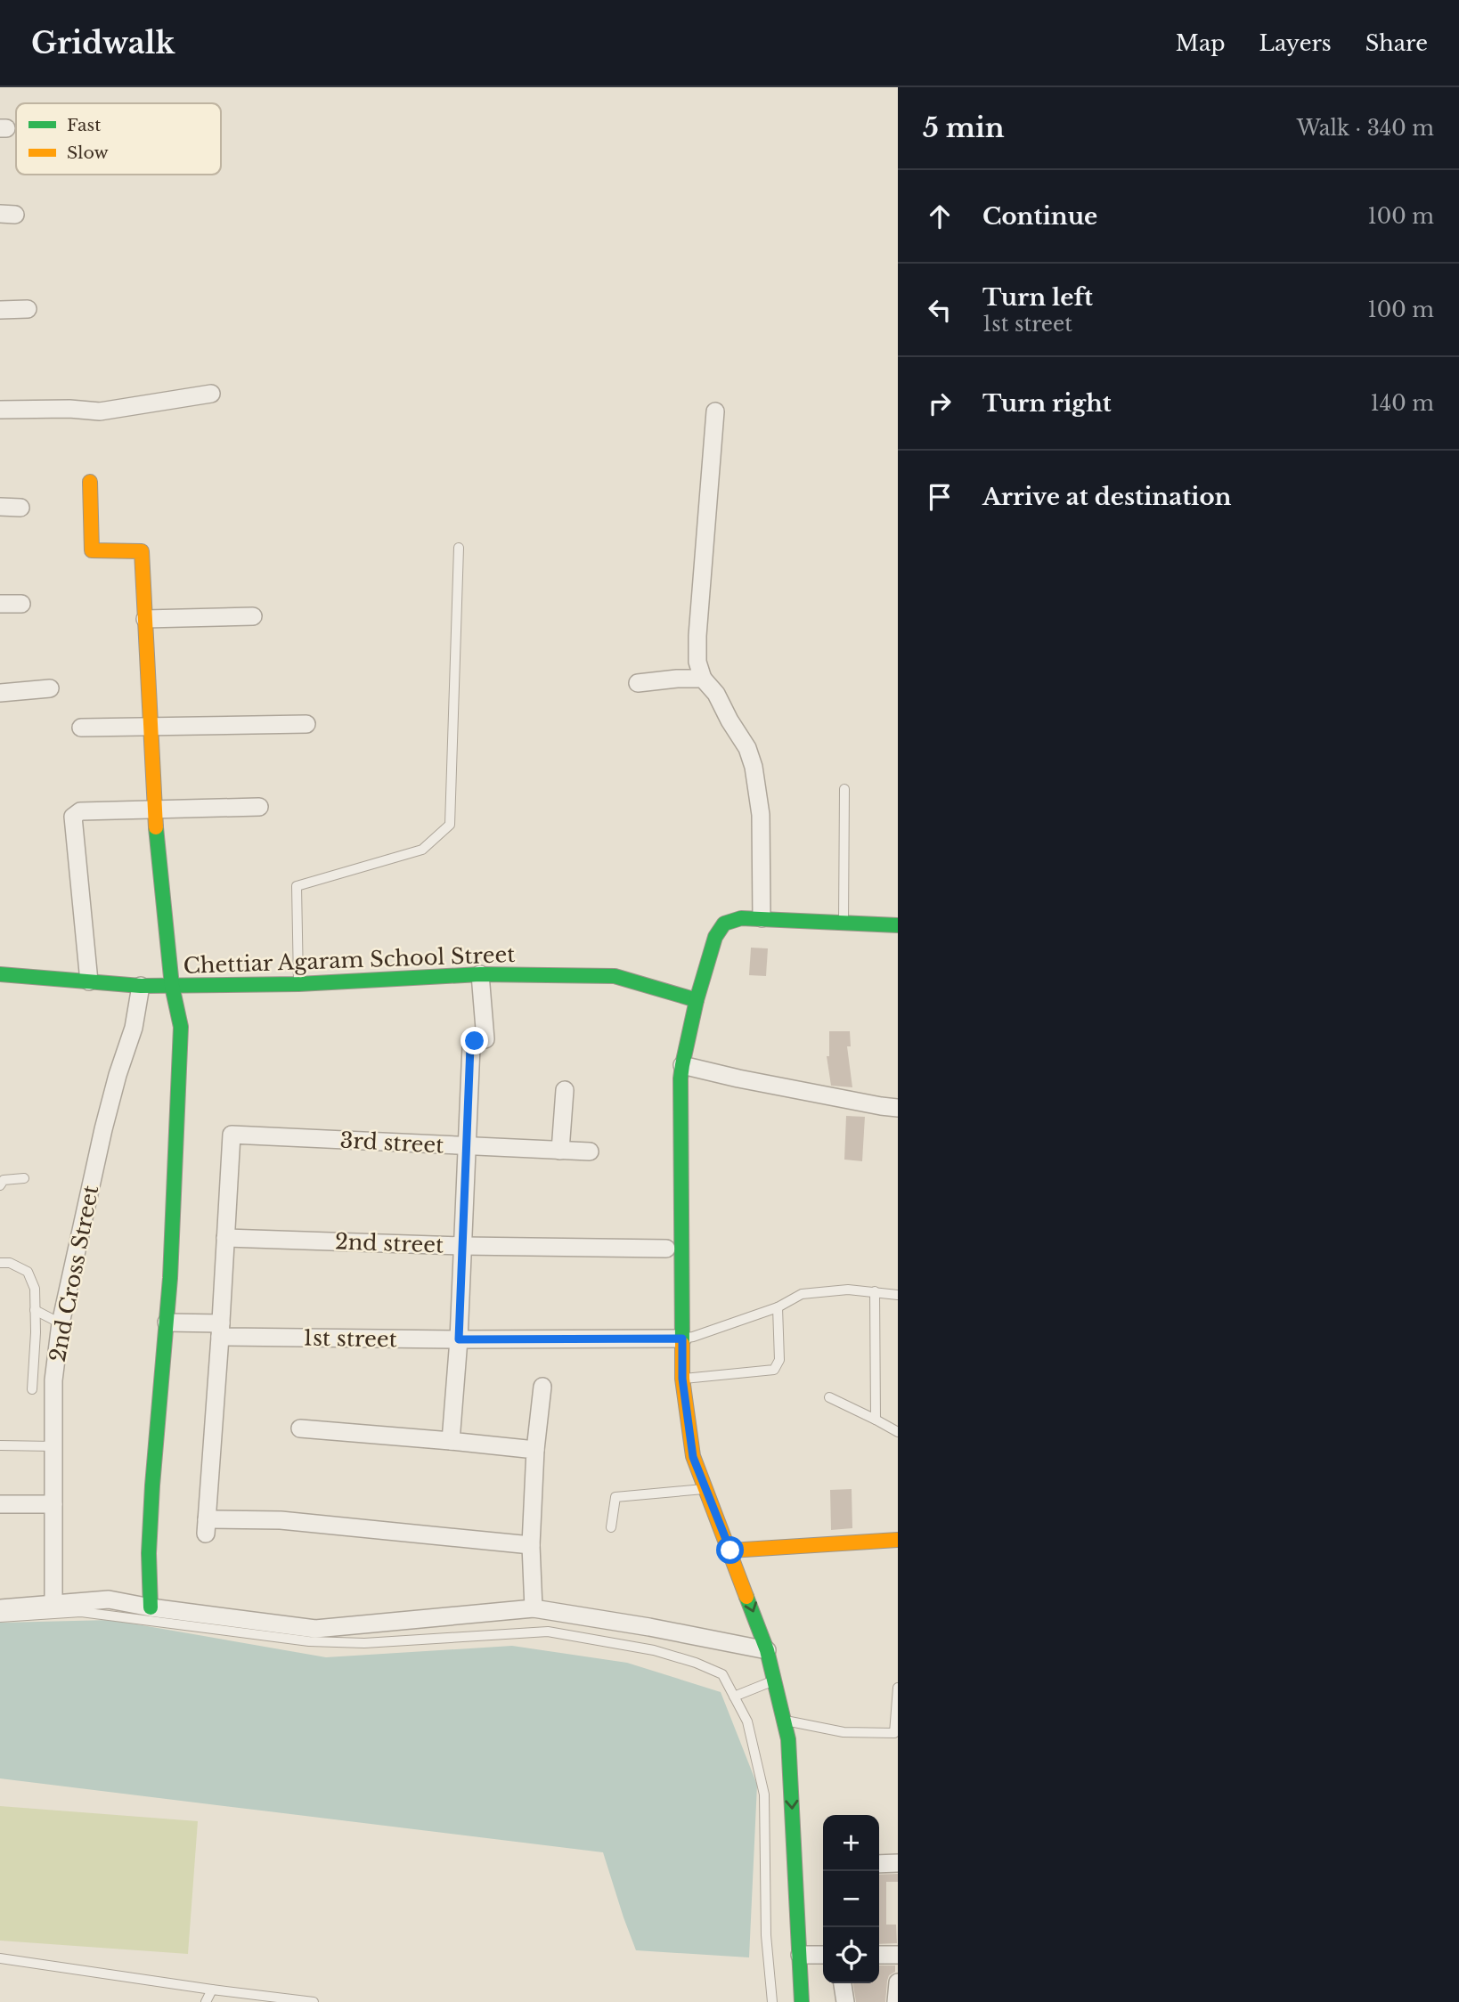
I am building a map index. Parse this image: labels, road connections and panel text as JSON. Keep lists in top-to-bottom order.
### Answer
{
  "streets": {
    "street": [
      "Chettiar Agaram School Street",
      "3rd street",
      "2nd street",
      "2nd Cross Street",
      "1st street"
    ]
  },
  "crossings": [
    ["Chettiar Agaram School Street", "2nd Cross Street"],
    ["3rd street", "2nd street"]
  ],
  "legend": ["Fast", "Slow"],
  "page": {
    "header": "Gridwalk",
    "nav": ["Map", "Layers", "Share"],
    "heading": ["5 min", "Walk · 340 m"],
    "list": [
      ["Continue", "100 m"],
      ["Turn left", "1st street", "100 m"],
      ["Turn right", "140 m"],
      "Arrive at destination"
    ],
    "map_buttons": ["+", "−"]
  }
}
